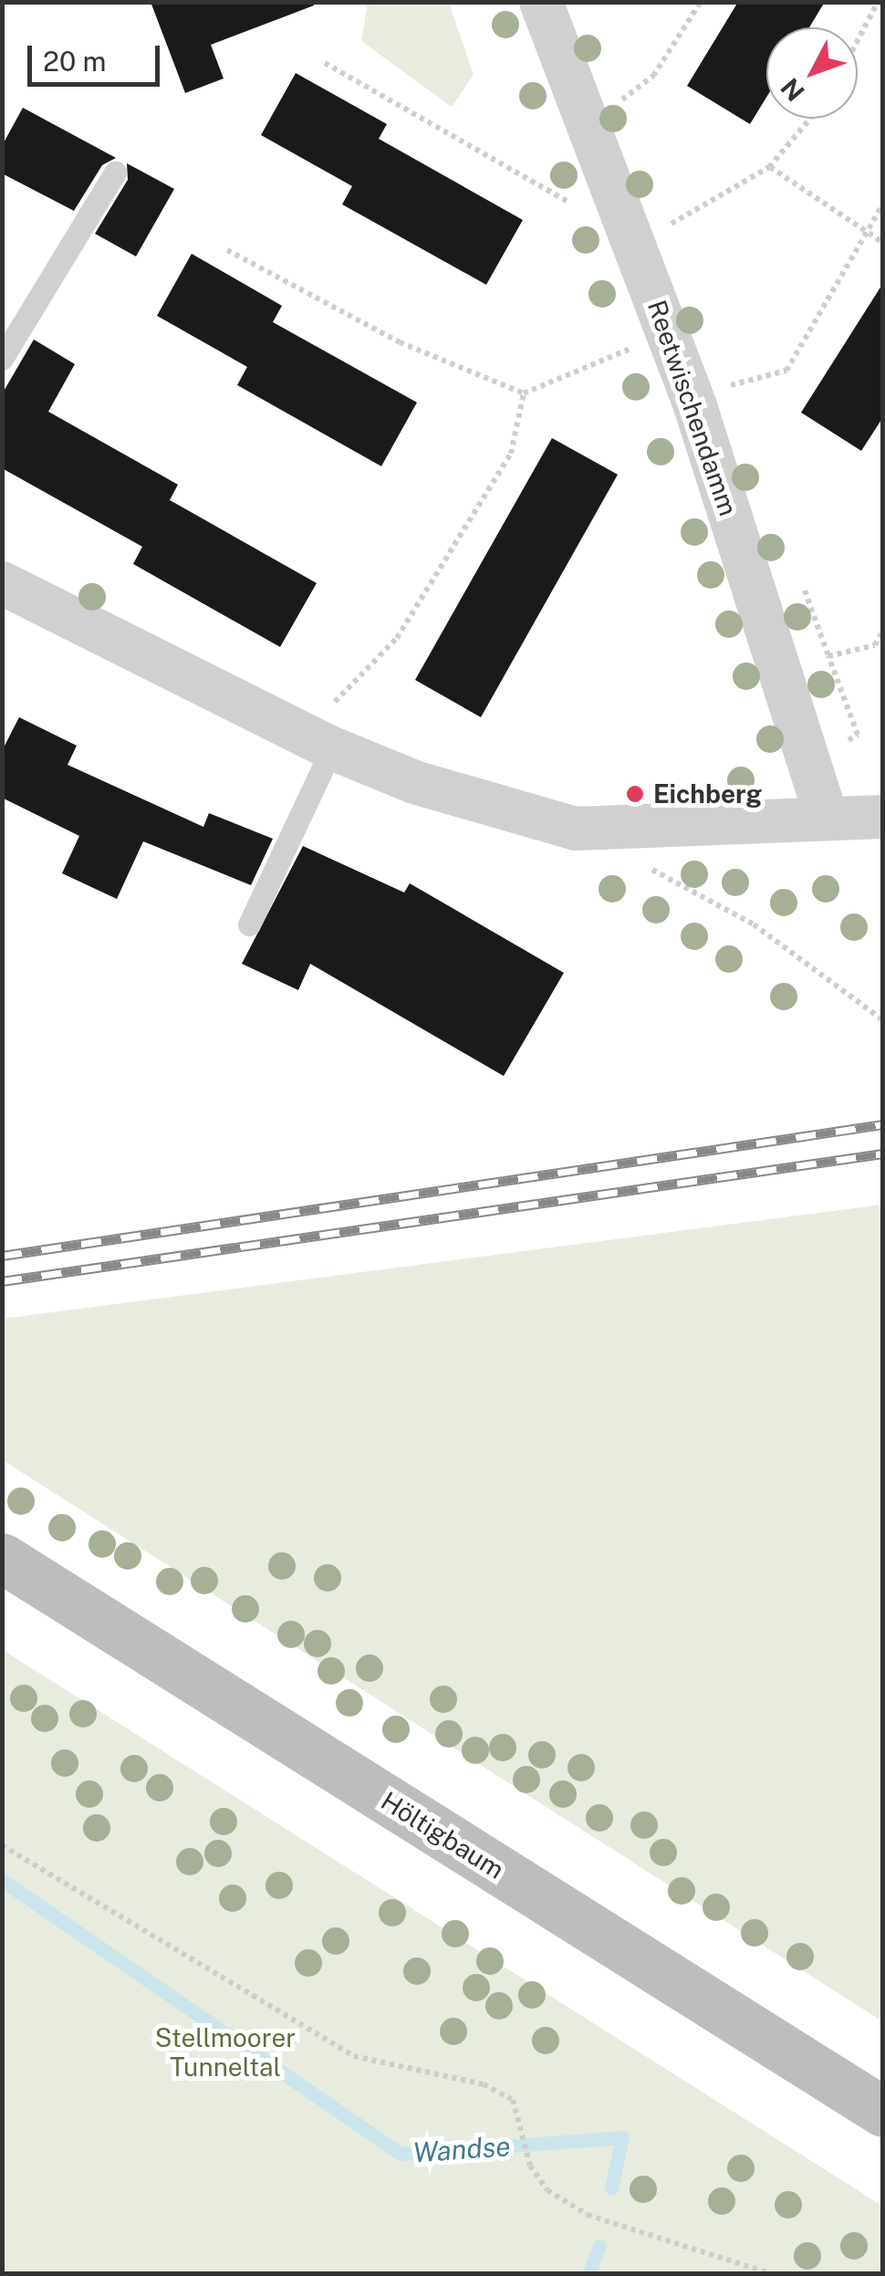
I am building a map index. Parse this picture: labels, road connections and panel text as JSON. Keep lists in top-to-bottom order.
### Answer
{
  "streets": {
    "main road": ["Höltigbaum"],
    "street": ["Reetwischendamm"]
  },
  "water": ["Wandse"],
  "parks": ["Stellmoorer Tunneltal"],
  "places": ["Eichberg"],
  "scale_bar": "20 m",
  "north": "bottom left"
}
